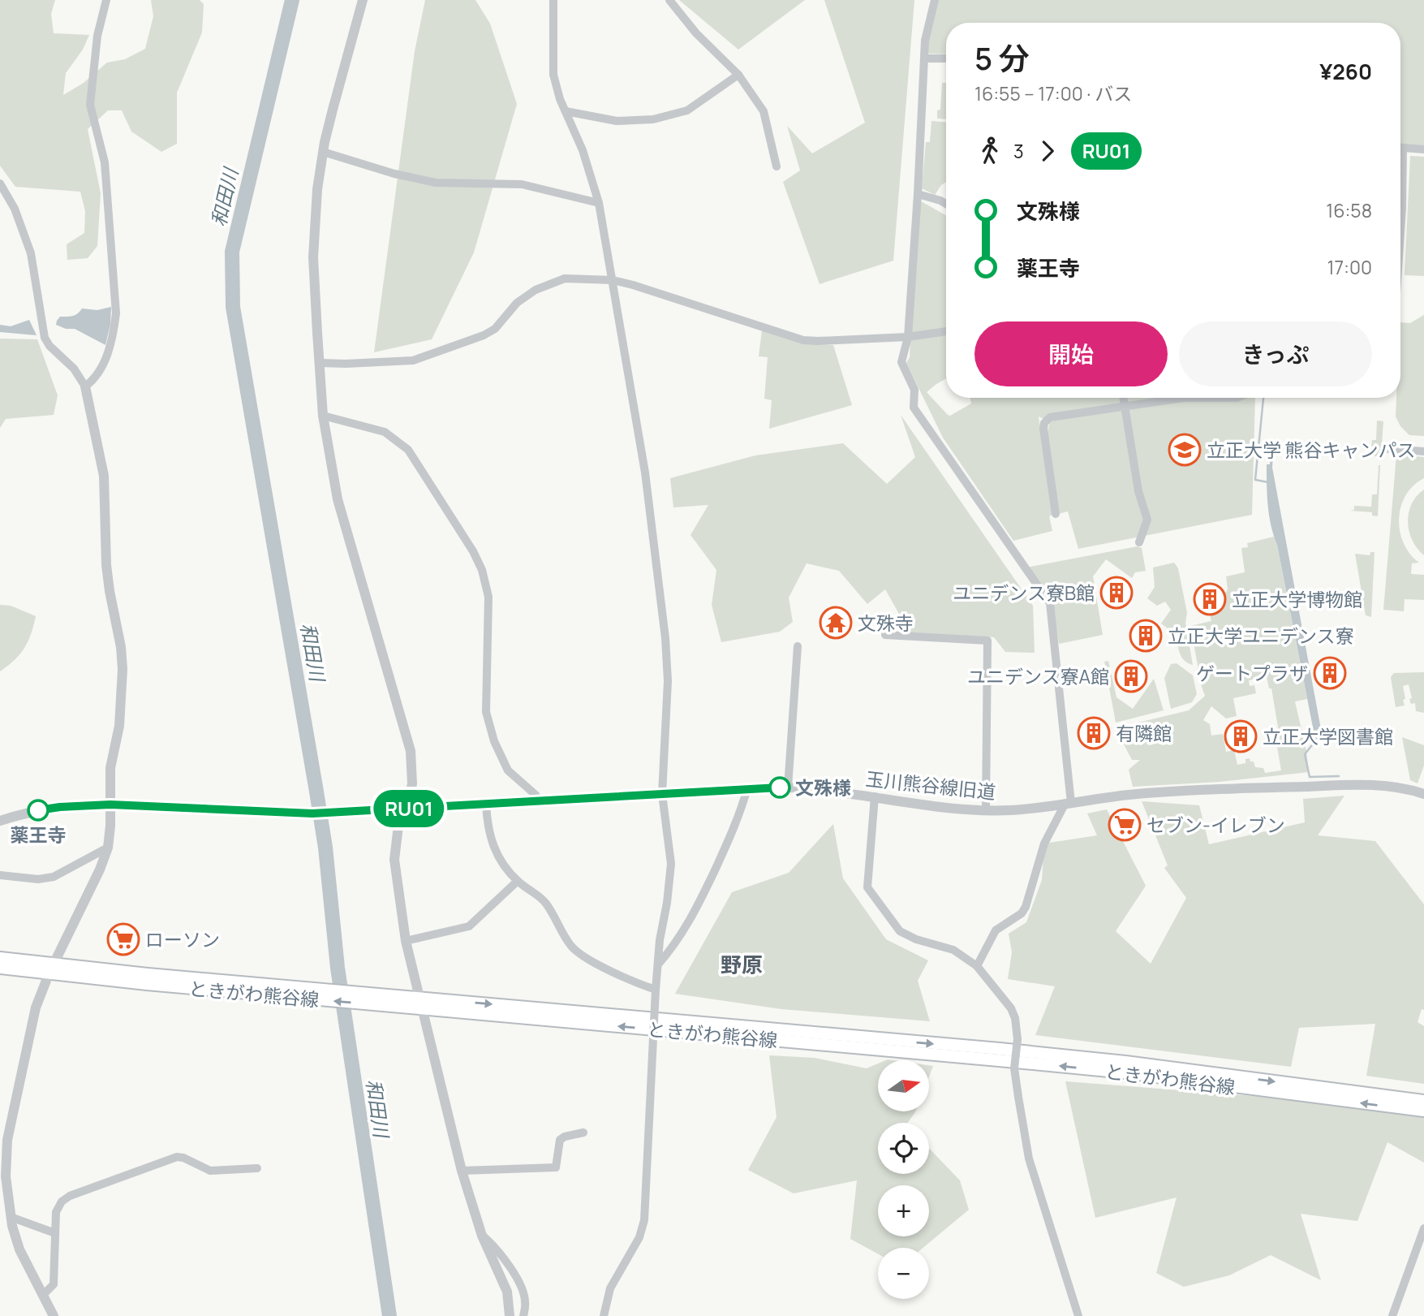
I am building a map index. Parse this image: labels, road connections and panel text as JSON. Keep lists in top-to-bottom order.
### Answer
{
  "streets": {
    "main road": ["ときがわ熊谷線"],
    "street": ["玉川熊谷線旧道"]
  },
  "districts": ["野原"],
  "water": ["和田川"],
  "places": {
    "school or university": ["立正大学 熊谷キャンパス"],
    "building": [
      "ユニデンス寮B館",
      "立正大学博物館",
      "立正大学ユニデンス寮",
      "ゲートプラザ",
      "ユニデンス寮A館",
      "有隣館",
      "立正大学図書館"
    ],
    "temple": ["文殊寺"],
    "other": ["文殊様", "薬王寺"],
    "supermarket": ["セブン-イレブン", "ローソン"]
  },
  "lines": ["bus line RU01"],
  "north": "right",
  "page": {
    "on_map": "RU01",
    "heading": ["5 分", "16:55 – 17:00 · バス", "¥260"],
    "legs": ["3", "RU01"],
    "list": [
      {
        "name": "文殊様",
        "value": "16:58"
      },
      {
        "name": "薬王寺",
        "value": "17:00"
      }
    ],
    "buttons": ["開始", "きっぷ"],
    "map_buttons": ["+", "−"]
  }
}
